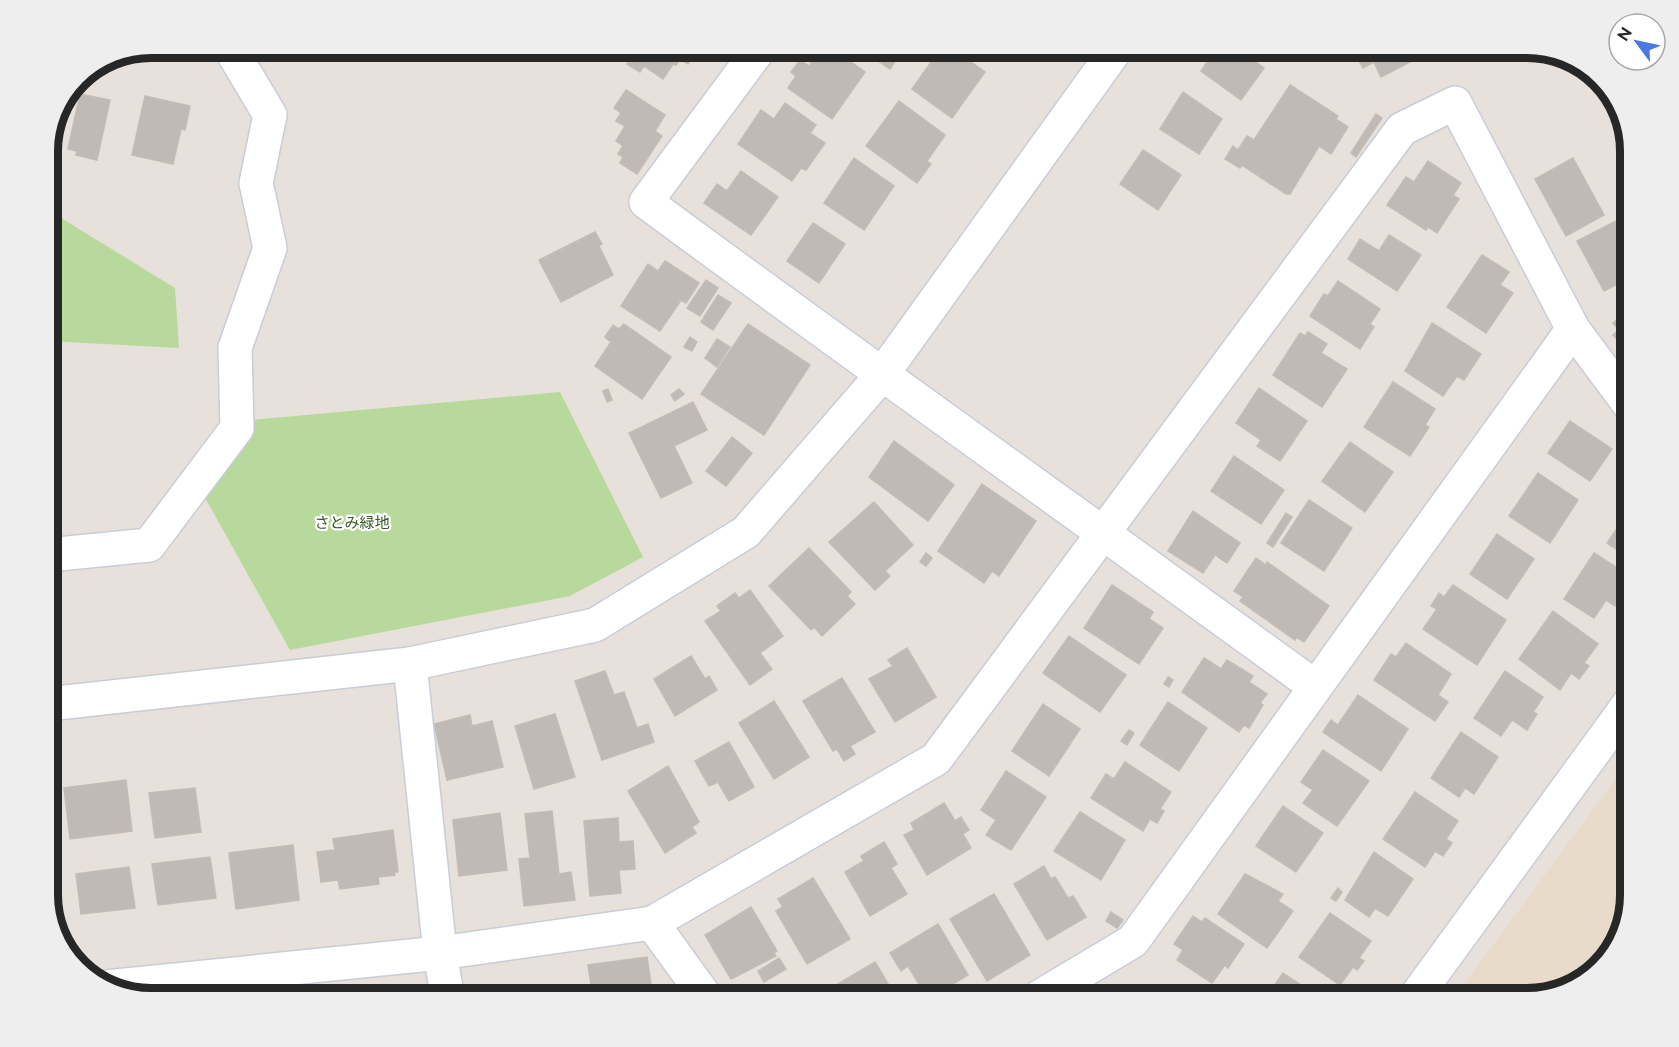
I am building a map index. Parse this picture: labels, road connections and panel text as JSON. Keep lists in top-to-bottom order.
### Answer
{
  "parks": ["さとみ緑地"],
  "north": "top left"
}
